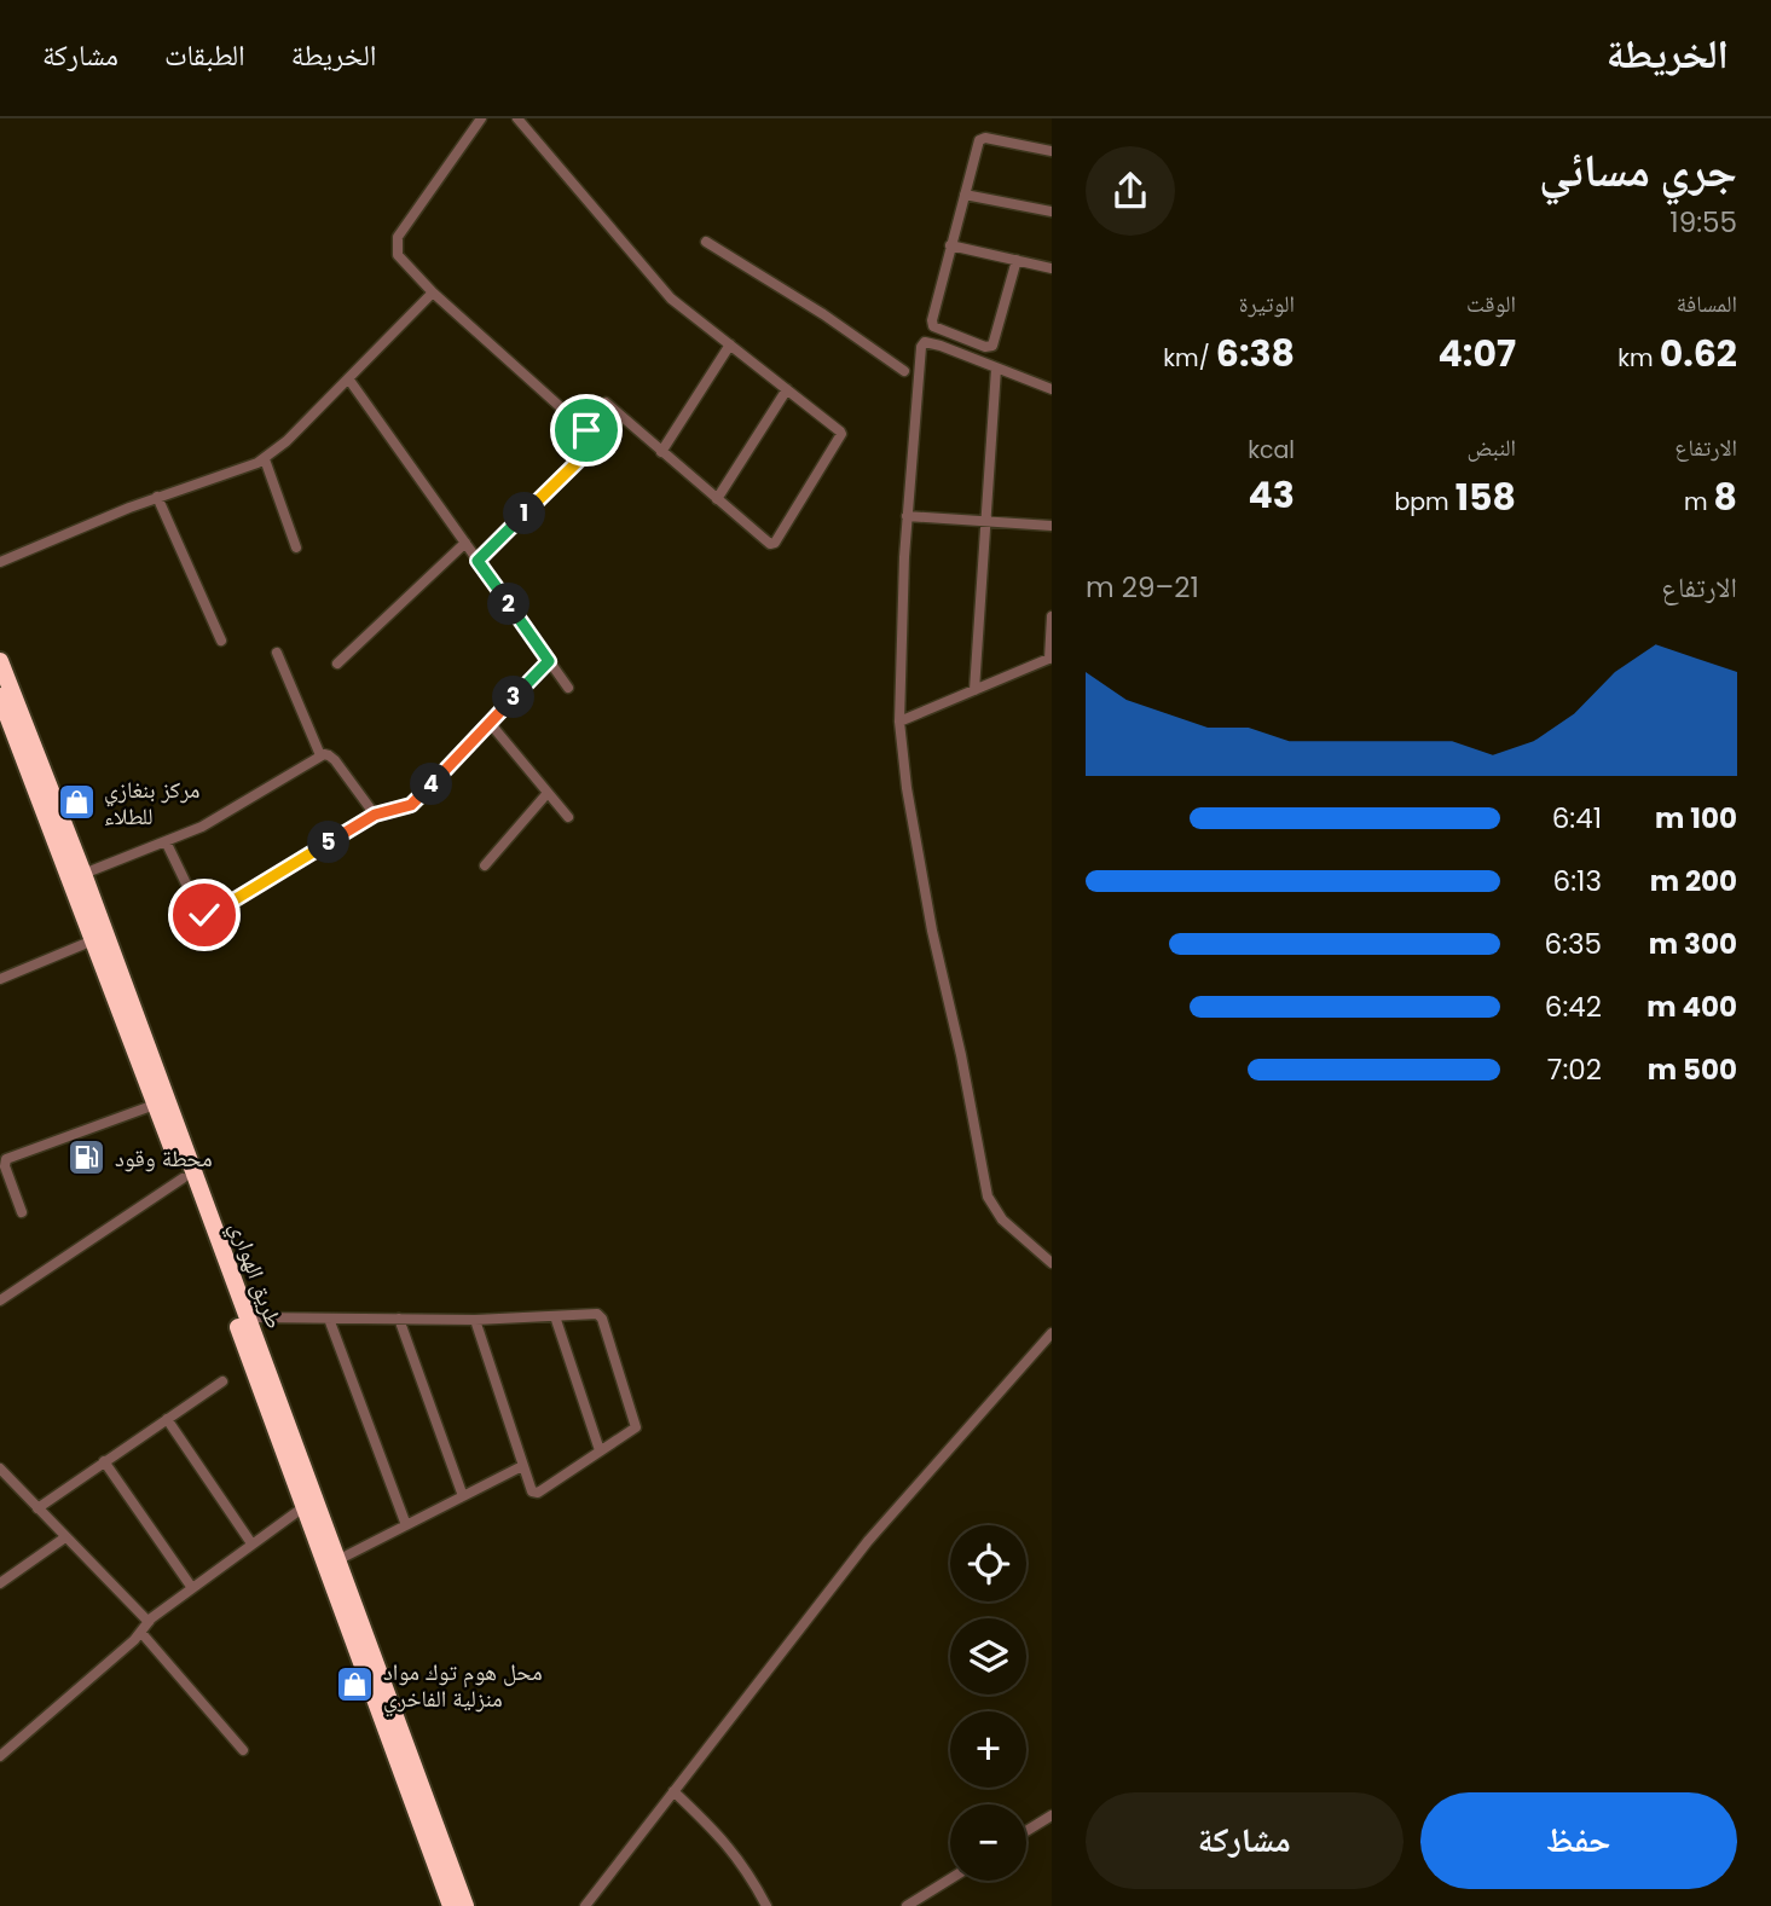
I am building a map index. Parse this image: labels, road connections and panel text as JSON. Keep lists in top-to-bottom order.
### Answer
{
  "streets": {
    "highway": ["طريق الهواري"]
  },
  "places": {
    "shop": ["مركز بنغازي للطلاء", "محل هوم توك مواد منزلية الفاخري"],
    "fuel station": ["محطة وقود"]
  },
  "page": {
    "header": "الخريطة",
    "nav": ["الخريطة", "الطبقات", "مشاركة"],
    "heading": ["جري مسائي", "19:55"],
    "stats": [
      ["المسافة", "0.62 km"],
      ["الوقت", "4:07"],
      ["الوتيرة", "6:38 /km"],
      ["الارتفاع", "8 m"],
      ["النبض", "158 bpm"],
      ["kcal", "43"]
    ],
    "pins": [
      "1",
      "2",
      "3",
      "4",
      "5"
    ],
    "chart": ["الارتفاع", "21–29 m"],
    "list": [
      {
        "name": "100 m",
        "note": "6:41"
      },
      {
        "name": "200 m",
        "note": "6:13"
      },
      {
        "name": "300 m",
        "note": "6:35"
      },
      {
        "name": "400 m",
        "note": "6:42"
      },
      {
        "name": "500 m",
        "note": "7:02"
      }
    ],
    "map_buttons": ["+", "−"],
    "buttons": ["حفظ", "مشاركة"]
  }
}
